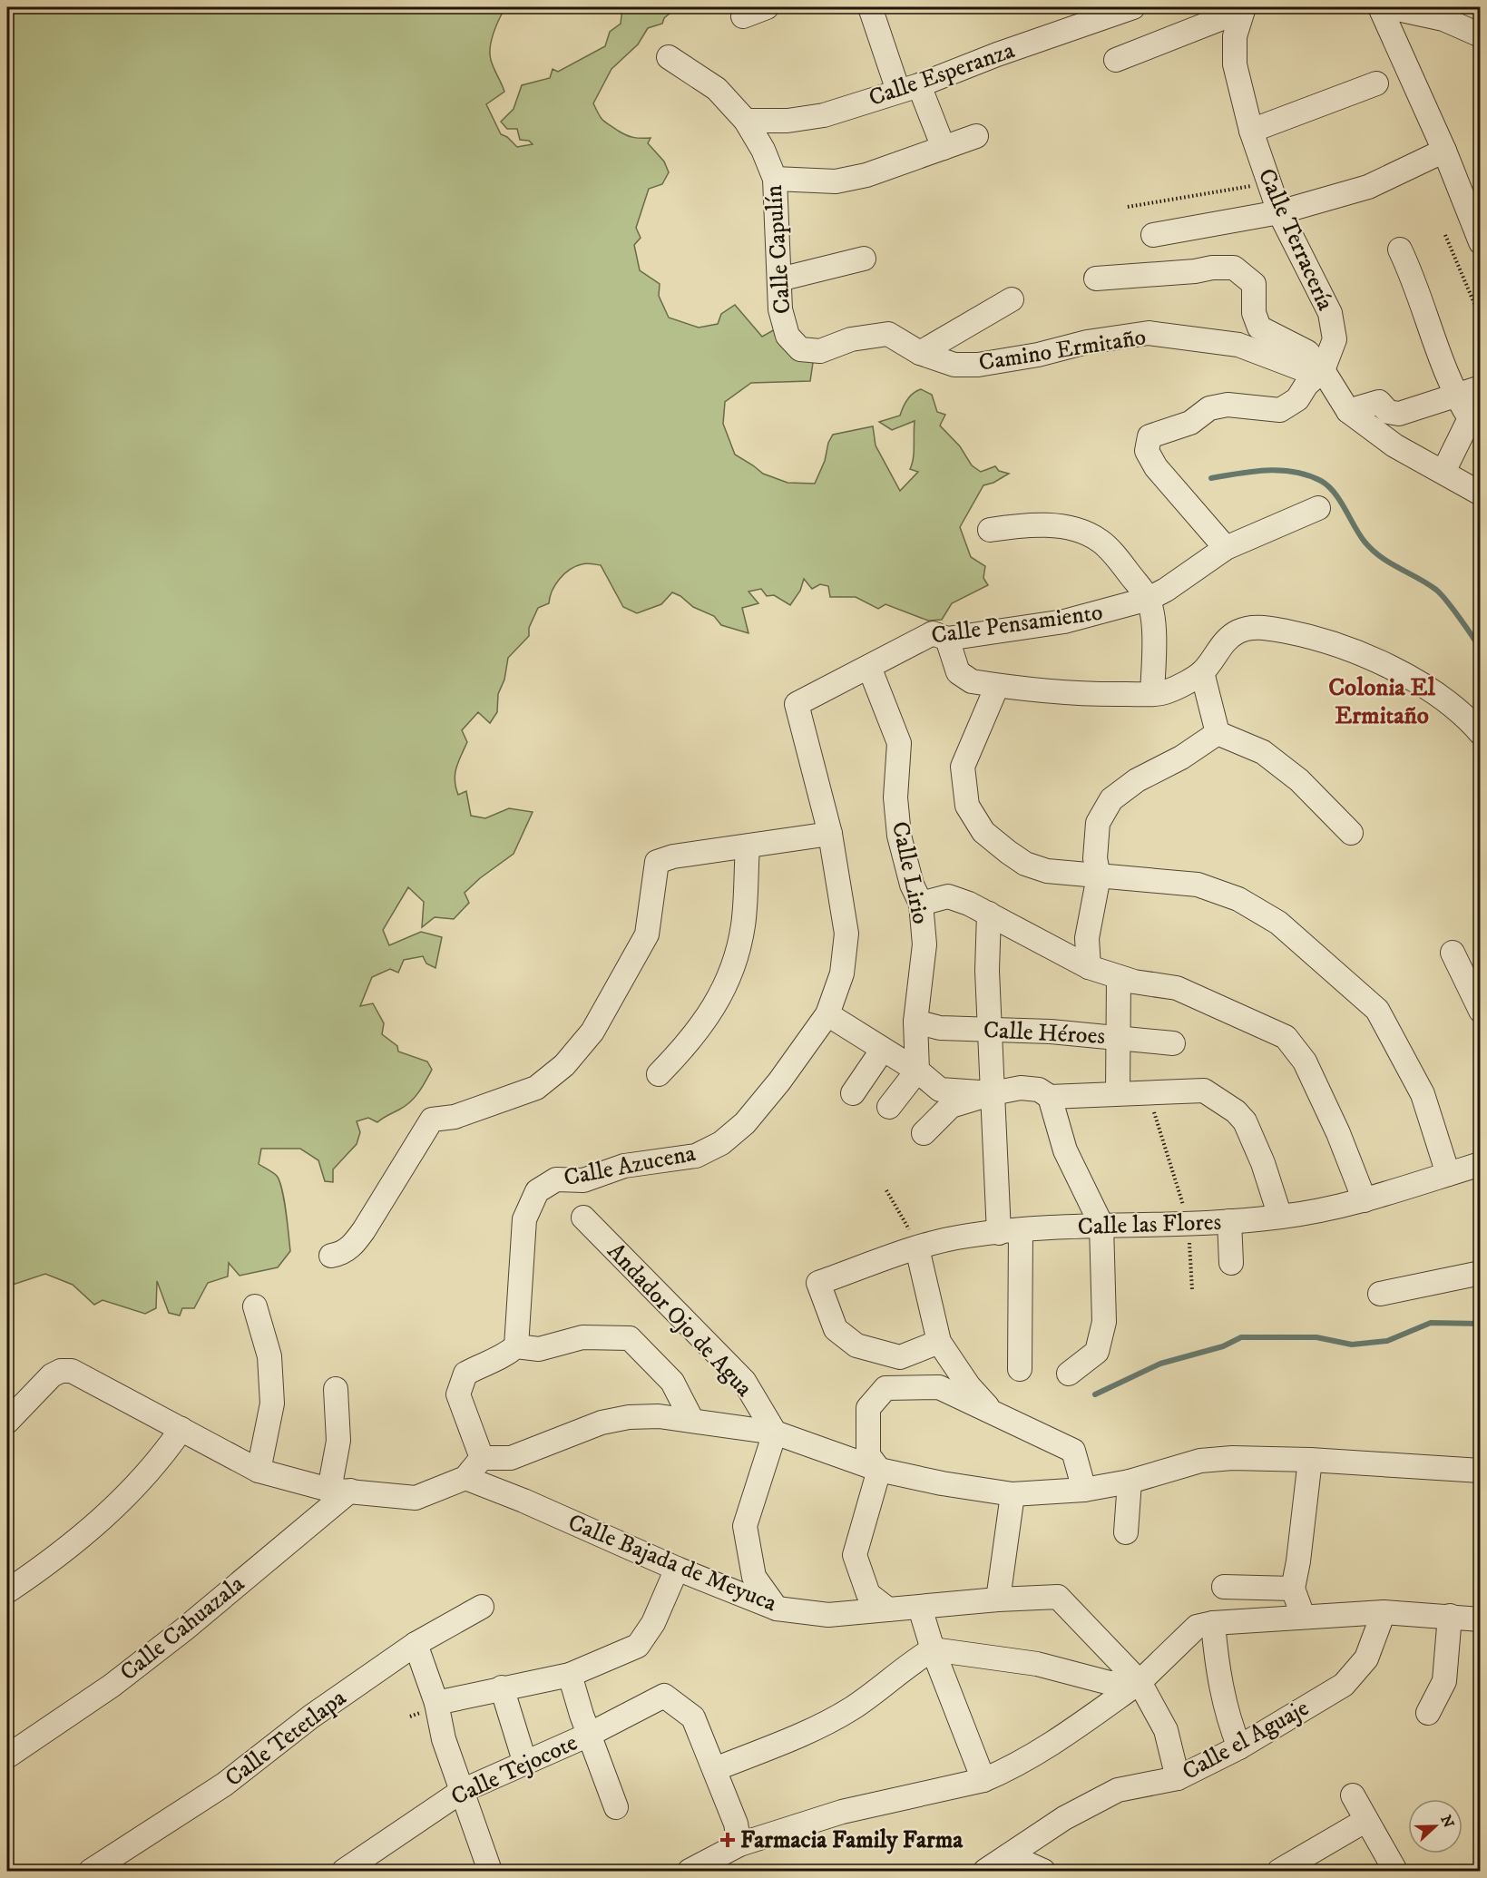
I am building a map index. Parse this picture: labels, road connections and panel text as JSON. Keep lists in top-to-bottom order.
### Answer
{
  "streets": {
    "street": [
      "Calle Esperanza",
      "Calle Terracería",
      "Calle Capulín",
      "Camino Ermitaño",
      "Calle Pensamiento",
      "Calle Lirio",
      "Calle Héroes",
      "Calle Azucena",
      "Calle las Flores",
      "Andador Ojo de Agua",
      "Calle Bajada de Meyuca",
      "Calle Cahuazala",
      "Calle Tetetlapa",
      "Calle el Aguaje",
      "Calle Tejocote"
    ]
  },
  "crossings": [
    ["Calle Esperanza", "Calle Capulín"],
    ["Calle Terracería", "Camino Ermitaño"],
    ["Calle Capulín", "Camino Ermitaño"],
    ["Calle Pensamiento", "Calle Lirio"],
    ["Calle Pensamiento", "Calle Azucena"],
    ["Calle Lirio", "Calle Héroes"],
    ["Calle Bajada de Meyuca", "Calle el Aguaje"]
  ],
  "districts": ["Colonia El Ermitaño"],
  "places": {
    "health": ["Farmacia Family Farma"]
  },
  "north": "right"
}
